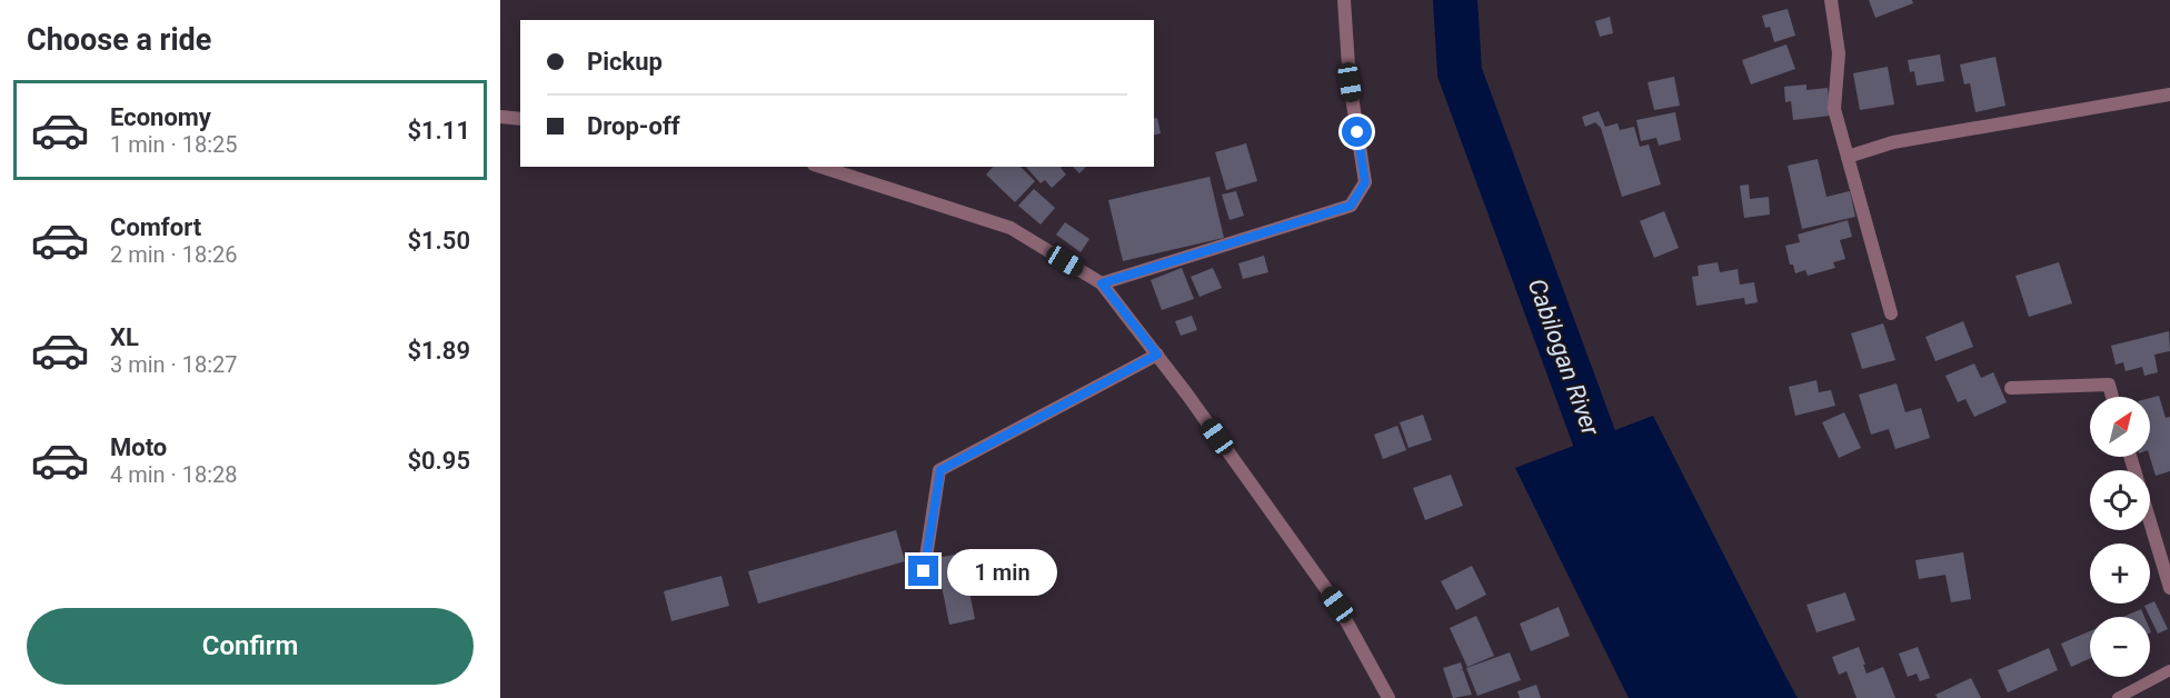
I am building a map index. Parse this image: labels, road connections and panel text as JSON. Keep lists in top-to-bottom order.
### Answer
{
  "water": ["Cabilogan River"],
  "north": "top right",
  "page": {
    "heading": "Choose a ride",
    "banner": ["Pickup", "Drop-off"],
    "list": [
      {
        "name": "Economy",
        "note": "1 min · 18:25",
        "value": "$1.11"
      },
      {
        "name": "Comfort",
        "note": "2 min · 18:26",
        "value": "$1.50"
      },
      {
        "name": "XL",
        "note": "3 min · 18:27",
        "value": "$1.89"
      },
      {
        "name": "Moto",
        "note": "4 min · 18:28",
        "value": "$0.95"
      }
    ],
    "map_buttons": ["+", "−"],
    "bubble": "1 min",
    "buttons": "Confirm"
  }
}
